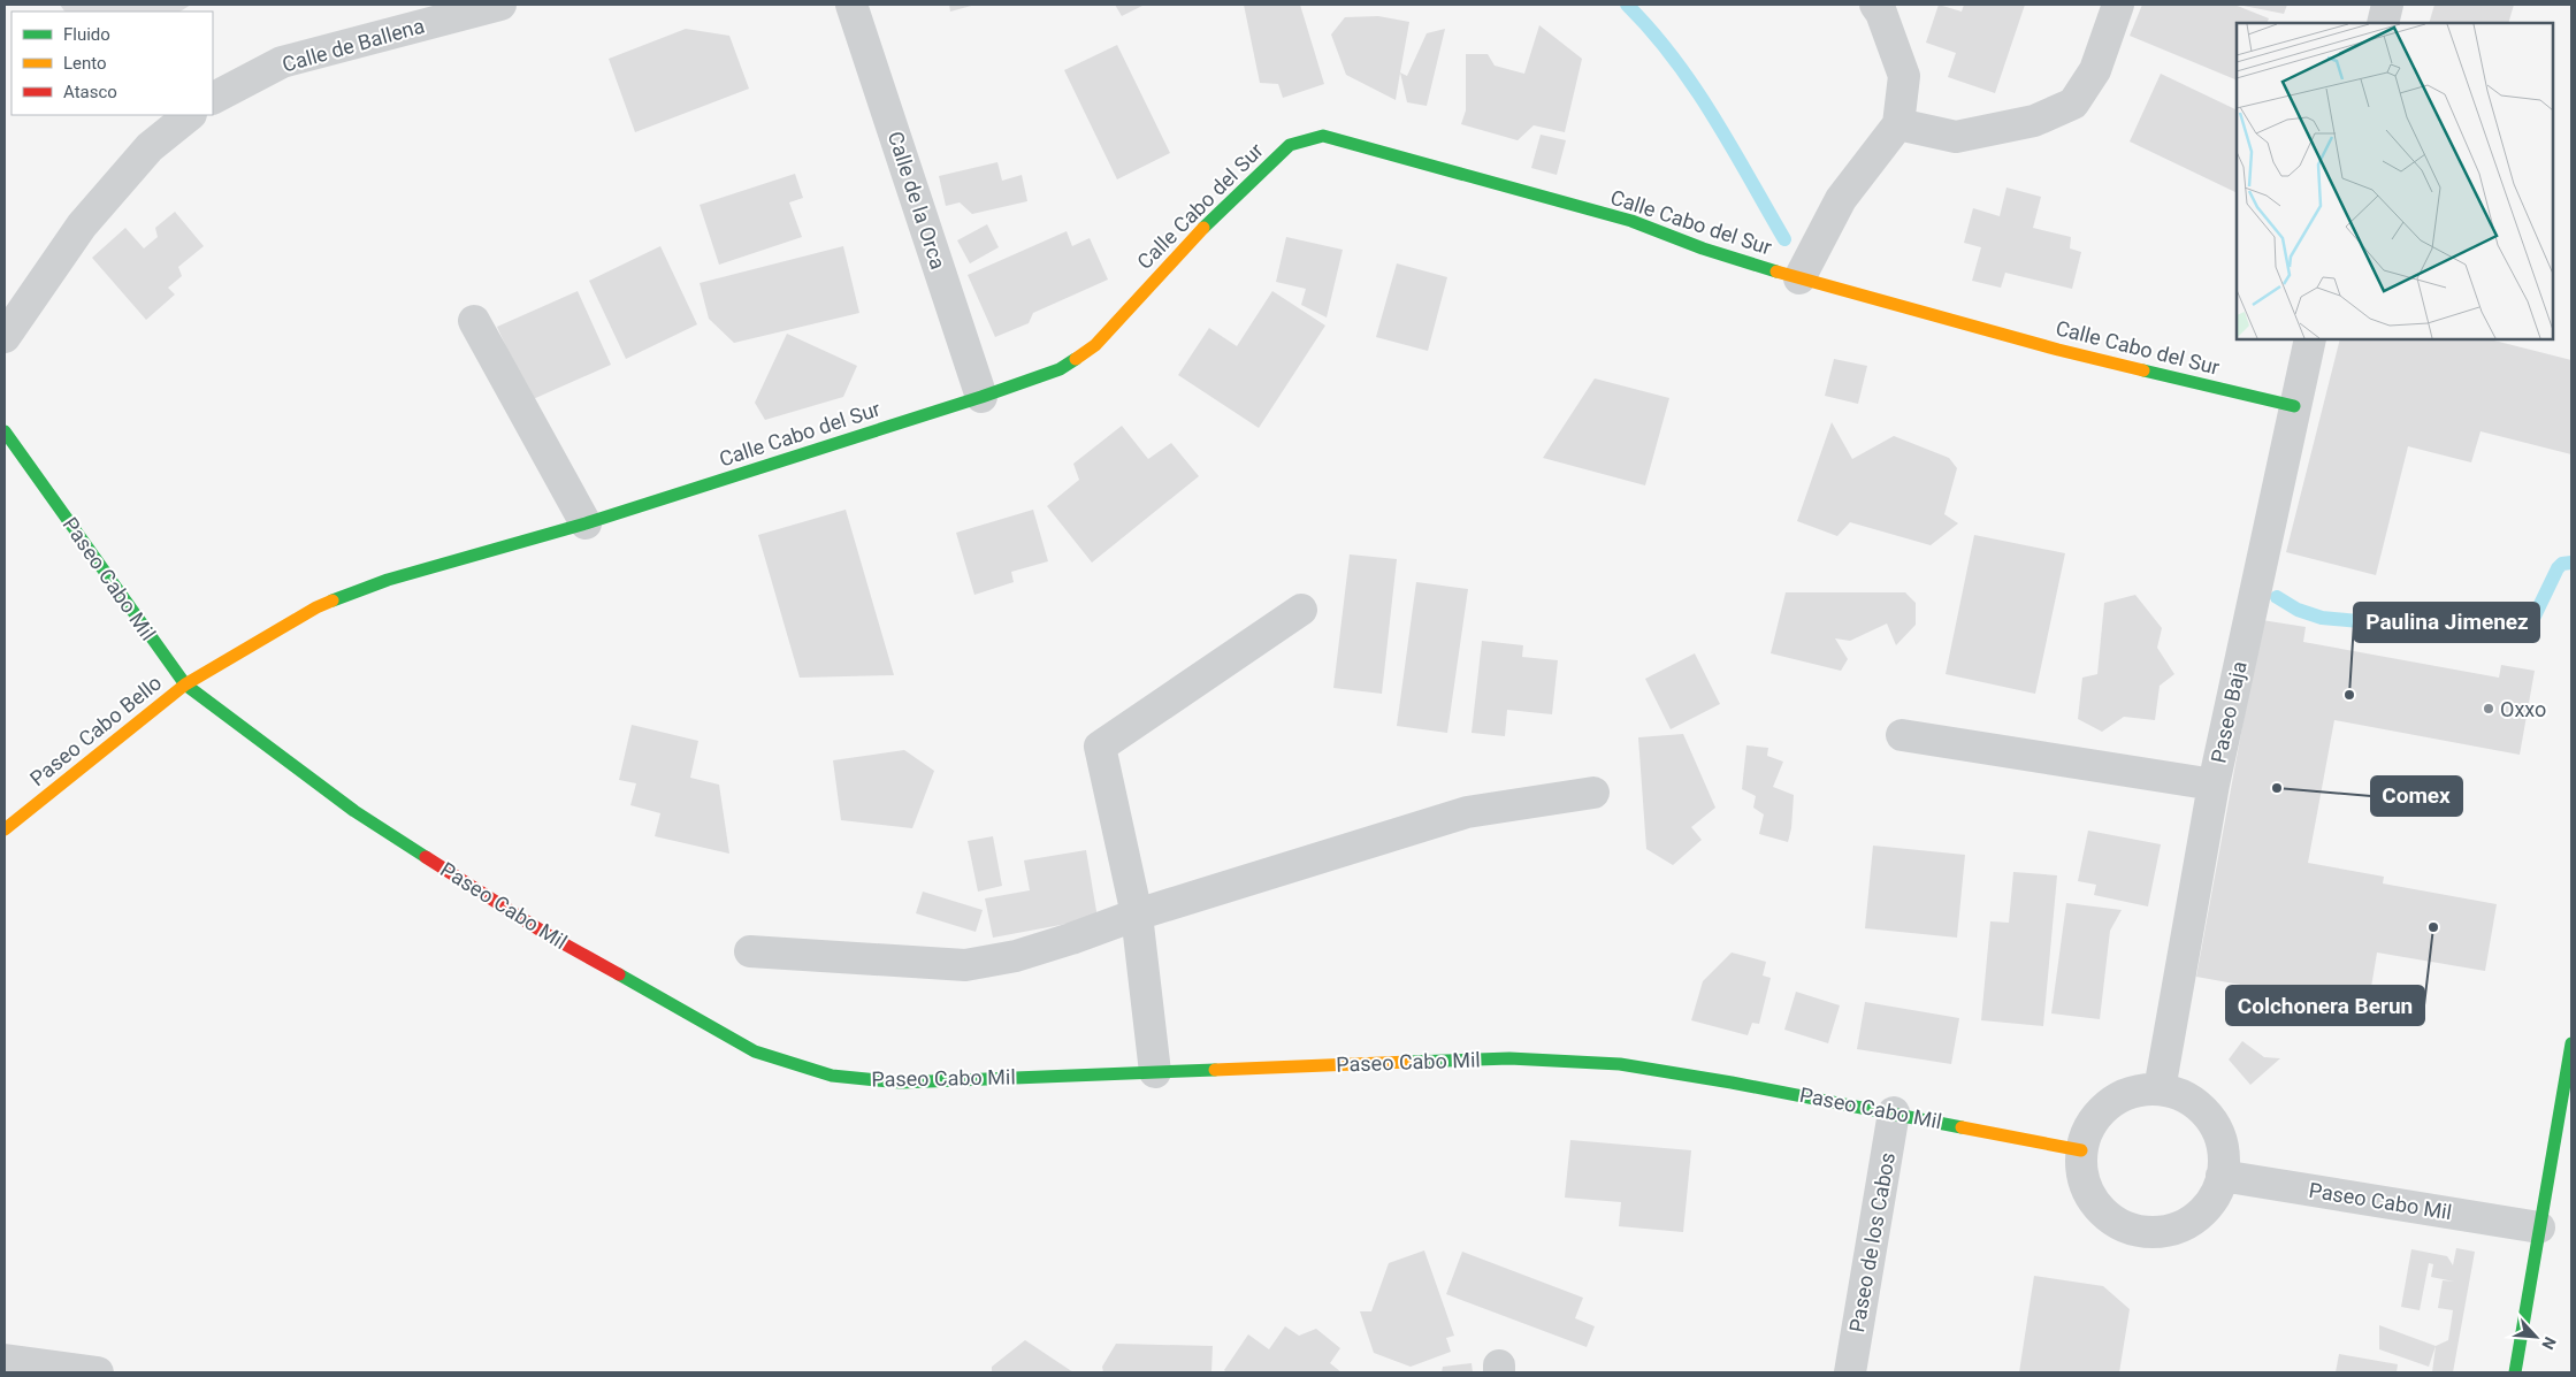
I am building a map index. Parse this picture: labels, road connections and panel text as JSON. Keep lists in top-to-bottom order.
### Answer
{
  "streets": {
    "street": [
      "Calle de Ballena",
      "Calle de la Orca",
      "Calle Cabo del Sur",
      "Paseo Cabo Mil",
      "Paseo Baja",
      "Paseo Cabo Bello",
      "Paseo de los Cabos"
    ]
  },
  "crossings": [
    ["Calle de la Orca", "Calle Cabo del Sur"],
    ["Calle Cabo del Sur", "Paseo Cabo Mil"],
    ["Calle Cabo del Sur", "Paseo Baja"],
    ["Calle Cabo del Sur", "Paseo Cabo Bello"],
    ["Paseo Cabo Mil", "Paseo Baja"],
    ["Paseo Cabo Mil", "Paseo Cabo Bello"],
    ["Paseo Cabo Mil", "Paseo de los Cabos"]
  ],
  "places": [
    "Paulina Jimenez",
    "Oxxo",
    "Comex",
    "Colchonera Berun"
  ],
  "legend": ["Fluido", "Lento", "Atasco"],
  "north": "bottom right"
}
